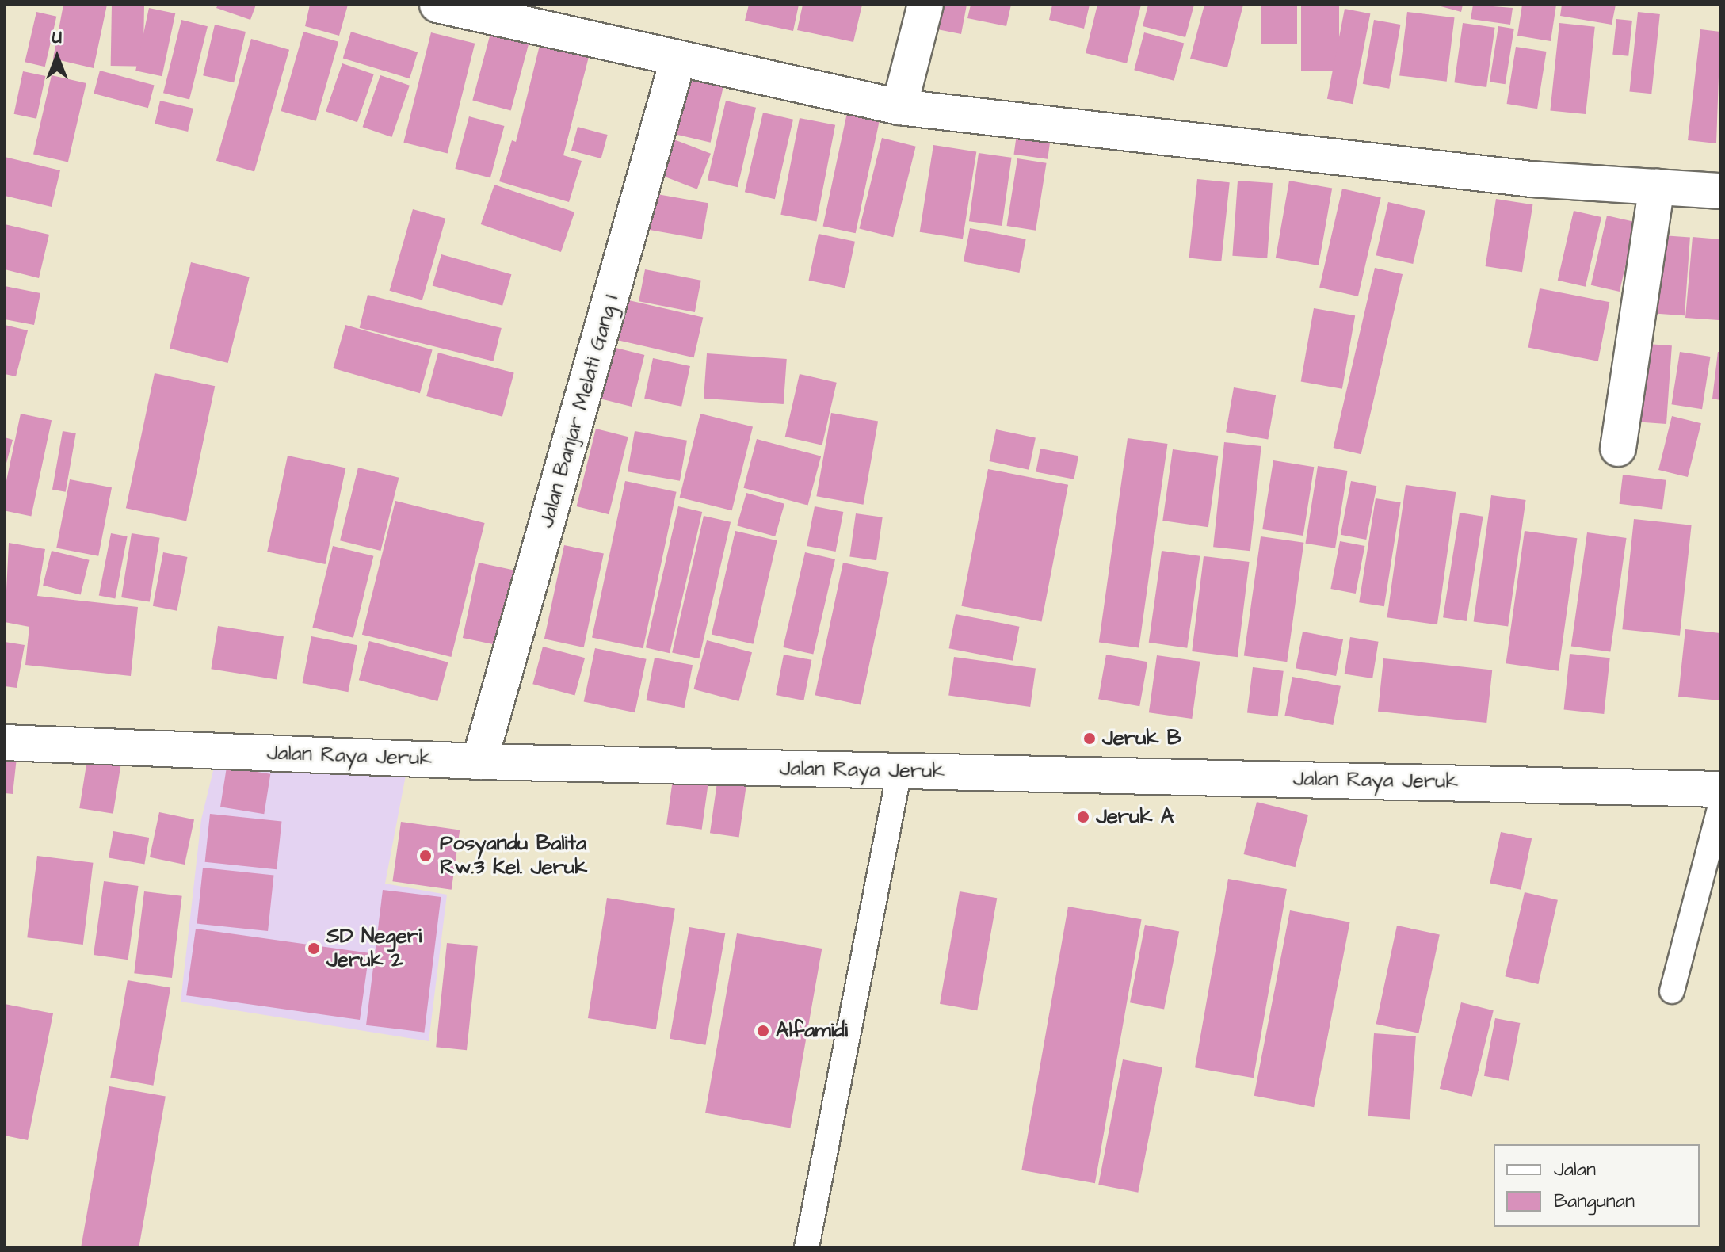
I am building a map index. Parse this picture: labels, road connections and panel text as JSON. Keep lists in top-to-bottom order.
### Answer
{
  "streets": {
    "street": ["Jalan Banjar Melati Gang I", "Jalan Raya Jeruk"]
  },
  "crossings": [
    ["Jalan Banjar Melati Gang I", "Jalan Raya Jeruk"]
  ],
  "places": [
    "Jeruk B",
    "Jeruk A",
    "Posyandu Balita Rw.3 Kel. Jeruk",
    "SD Negeri Jeruk 2",
    "Alfamidi"
  ],
  "legend": ["Jalan", "Bangunan"],
  "north": "top"
}
